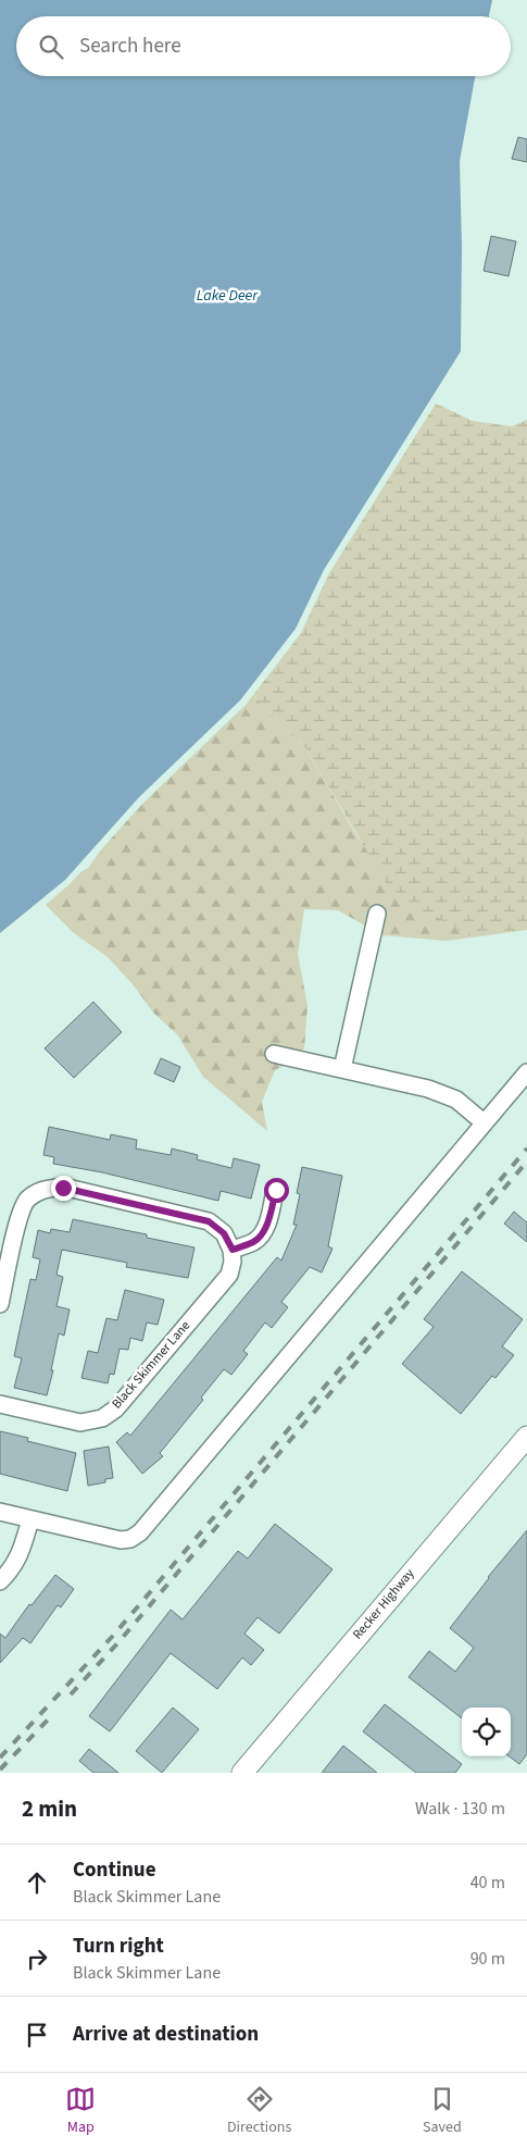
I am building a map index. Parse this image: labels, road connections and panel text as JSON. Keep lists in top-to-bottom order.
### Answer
{
  "streets": {
    "main road": ["Recker Highway"],
    "street": ["Black Skimmer Lane"]
  },
  "water": ["Lake Deer"],
  "page": {
    "search": "Search here",
    "heading": ["2 min", "Walk · 130 m"],
    "list": [
      ["Continue", "Black Skimmer Lane", "40 m"],
      ["Turn right", "Black Skimmer Lane", "90 m"],
      "Arrive at destination"
    ],
    "nav": ["Map", "Directions", "Saved"]
  }
}
